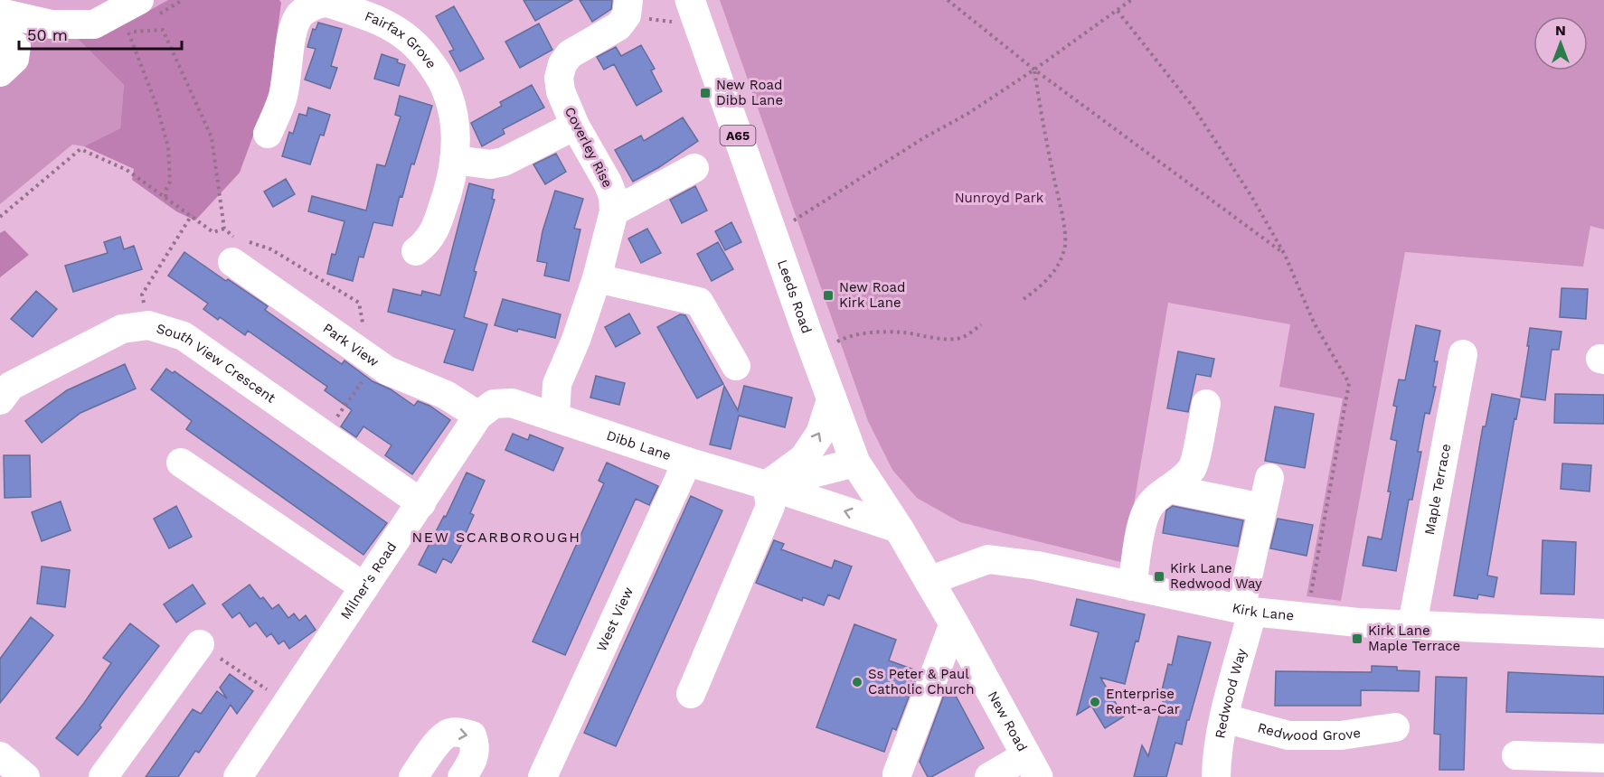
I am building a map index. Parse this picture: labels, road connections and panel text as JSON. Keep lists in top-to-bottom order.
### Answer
{
  "streets": {
    "main road": ["A65", "Leeds Road", "New Road"],
    "street": [
      "Fairfax Grove",
      "Coverley Rise",
      "Park View",
      "South View Crescent",
      "Dibb Lane",
      "Maple Terrace",
      "Milner's Road",
      "Kirk Lane",
      "West View",
      "Redwood Way",
      "Redwood Grove"
    ]
  },
  "crossings": [
    ["Coverley Rise", "Dibb Lane"],
    ["Leeds Road", "Dibb Lane"],
    ["Leeds Road", "Kirk Lane"],
    ["Leeds Road", "New Road"],
    ["Park View", "Dibb Lane"],
    ["Park View", "Milner's Road"],
    ["South View Crescent", "Milner's Road"],
    ["Dibb Lane", "Milner's Road"],
    ["Dibb Lane", "West View"],
    ["Maple Terrace", "Kirk Lane"],
    ["Kirk Lane", "Redwood Way"],
    ["Kirk Lane", "New Road"],
    ["Redwood Way", "Redwood Grove"]
  ],
  "districts": ["NEW SCARBOROUGH"],
  "parks": ["Nunroyd Park"],
  "places": {
    "transit": [
      "New Road Dibb Lane",
      "New Road Kirk Lane",
      "Kirk Lane Redwood Way",
      "Kirk Lane Maple Terrace"
    ],
    "other": ["Ss Peter & Paul Catholic Church", "Enterprise Rent-a-Car"]
  },
  "scale_bar": "50 m",
  "north": "top"
}
